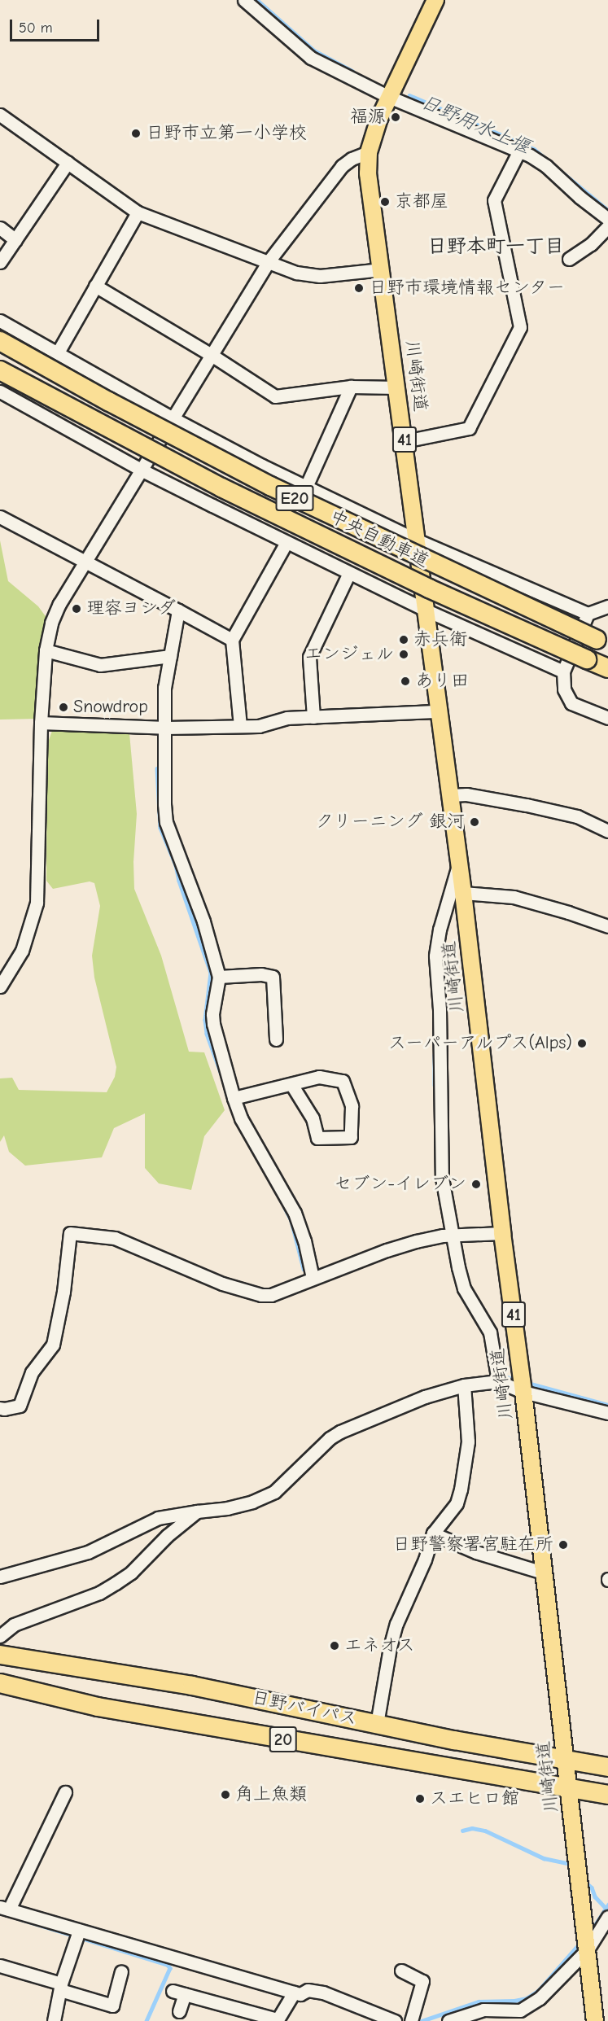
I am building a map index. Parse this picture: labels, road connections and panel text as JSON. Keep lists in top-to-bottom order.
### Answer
{
  "streets": {
    "highway": [
      "E20",
      "中央自動車道",
      "日野バイパス",
      "20"
    ],
    "main road": ["川崎街道", "41"]
  },
  "crossings": [
    ["川崎街道", "日野バイパス"]
  ],
  "districts": ["日野本町一丁目"],
  "water": ["日野用水上堰"],
  "places": [
    "福源",
    "日野市立第一小学校",
    "京都屋",
    "日野市環境情報センター",
    "理容ヨシダ",
    "赤兵衛",
    "エンジェル",
    "あり田",
    "Snowdrop",
    "クリーニング 銀河",
    "スーパーアルプス(Alps)",
    "セブン-イレブン",
    "日野警察署宮駐在所",
    "エネオス",
    "角上魚類",
    "スエヒロ館"
  ],
  "scale_bar": "50 m"
}
